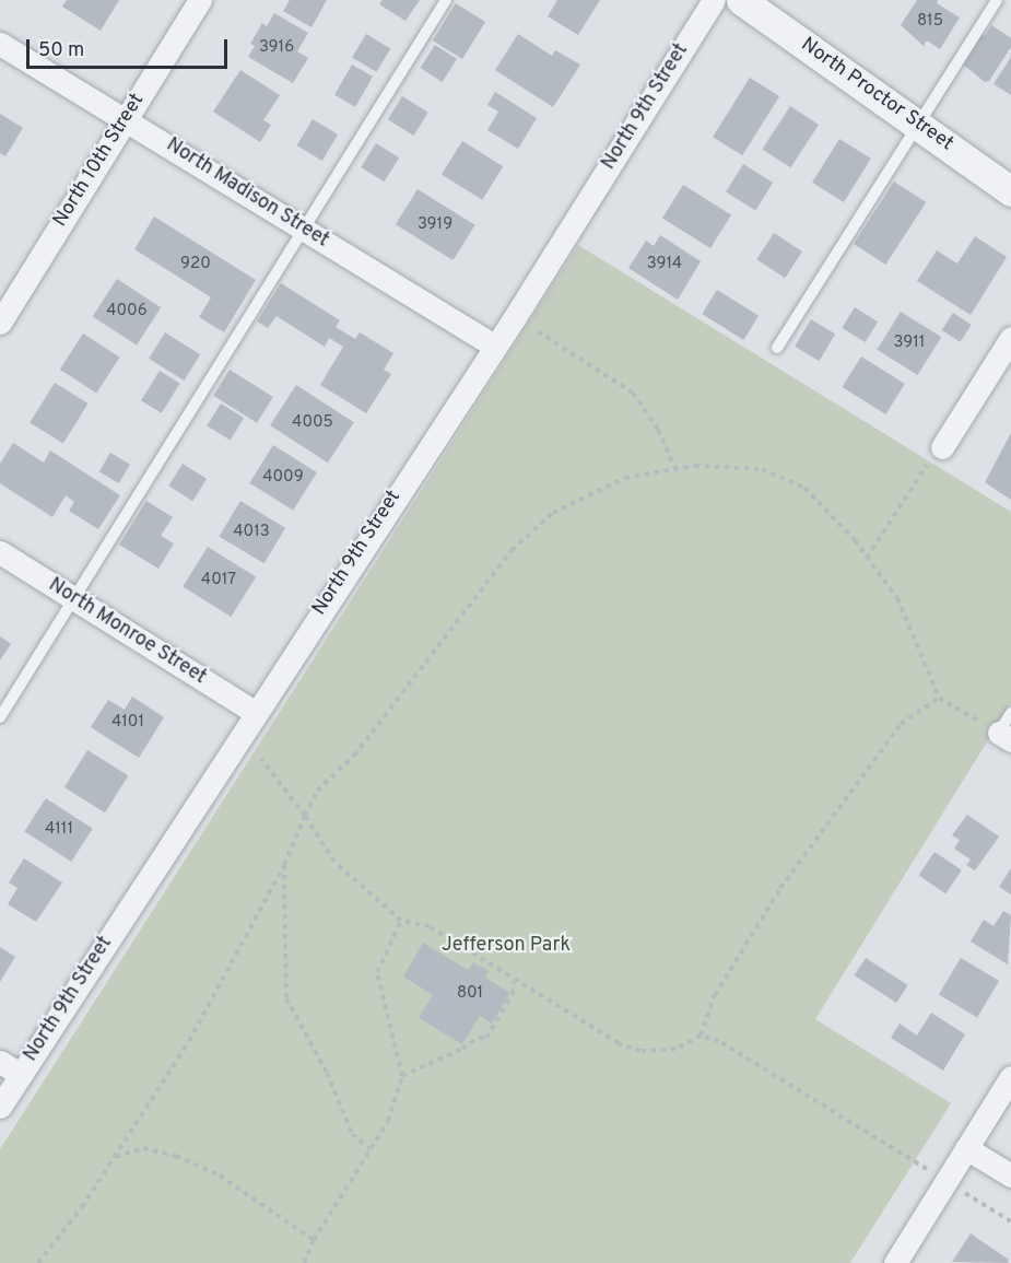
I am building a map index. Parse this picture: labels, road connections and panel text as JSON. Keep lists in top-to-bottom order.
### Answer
{
  "streets": {
    "street": [
      "North Proctor Street",
      "North 9th Street",
      "North 10th Street",
      "North Madison Street",
      "North Monroe Street"
    ]
  },
  "crossings": [
    ["North 9th Street", "North Madison Street"],
    ["North 9th Street", "North Monroe Street"],
    ["North 10th Street", "North Madison Street"]
  ],
  "parks": ["Jefferson Park"],
  "house_numbers": [
    "815",
    "3916",
    "3919",
    "920",
    "3914",
    "4006",
    "3911",
    "4005",
    "4009",
    "4013",
    "4017",
    "4101",
    "4111",
    "801"
  ],
  "scale_bar": "50 m"
}
